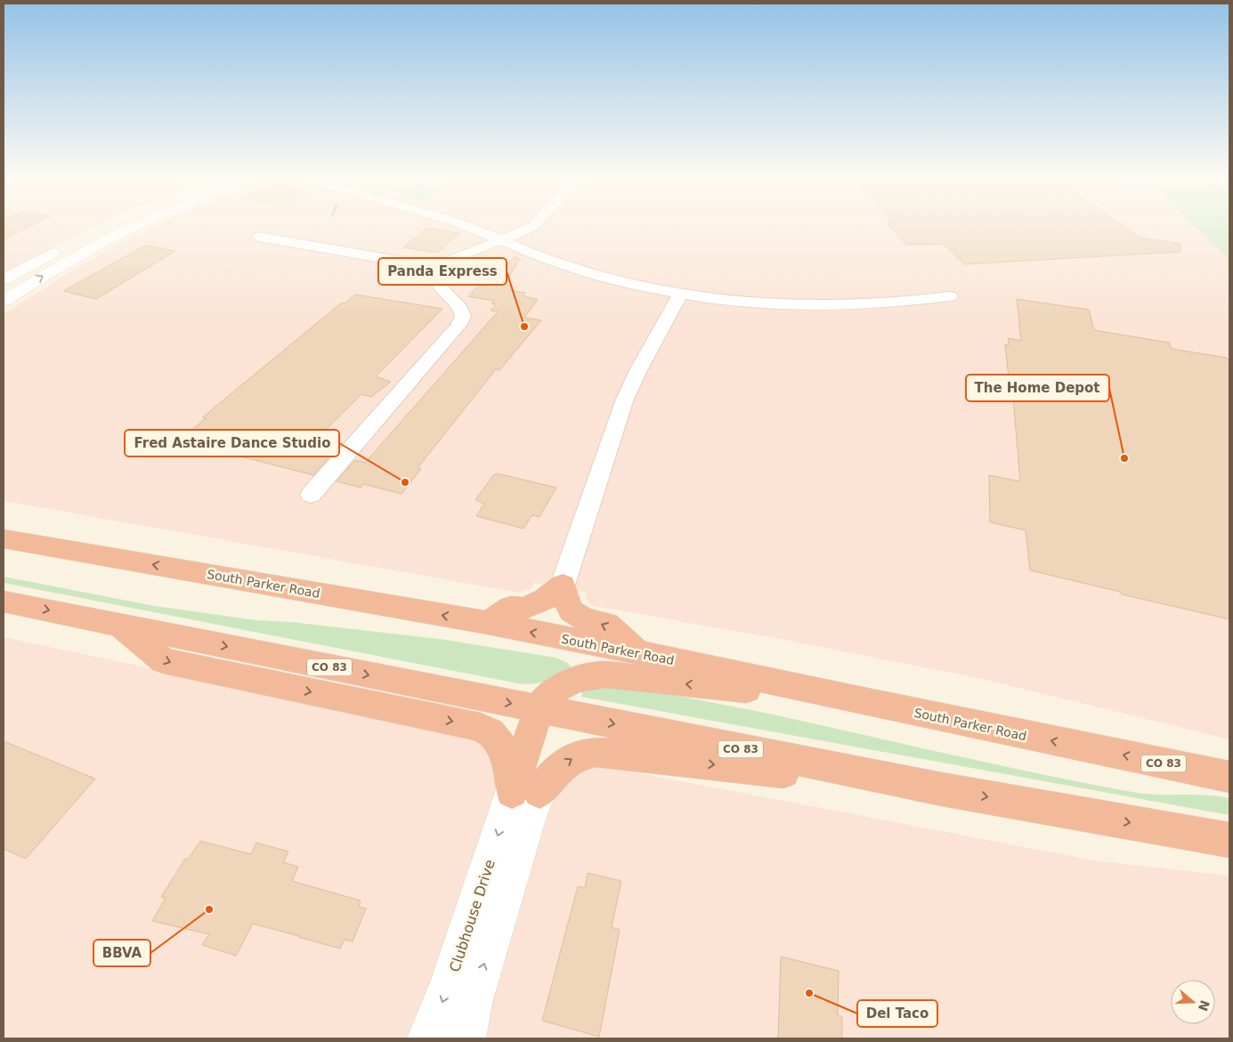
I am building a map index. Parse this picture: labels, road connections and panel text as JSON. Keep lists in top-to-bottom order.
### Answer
{
  "streets": {
    "highway": ["South Parker Road", "CO 83"],
    "main road": ["Clubhouse Drive"]
  },
  "places": [
    "Panda Express",
    "The Home Depot",
    "Fred Astaire Dance Studio",
    "BBVA",
    "Del Taco"
  ],
  "north": "right"
}
